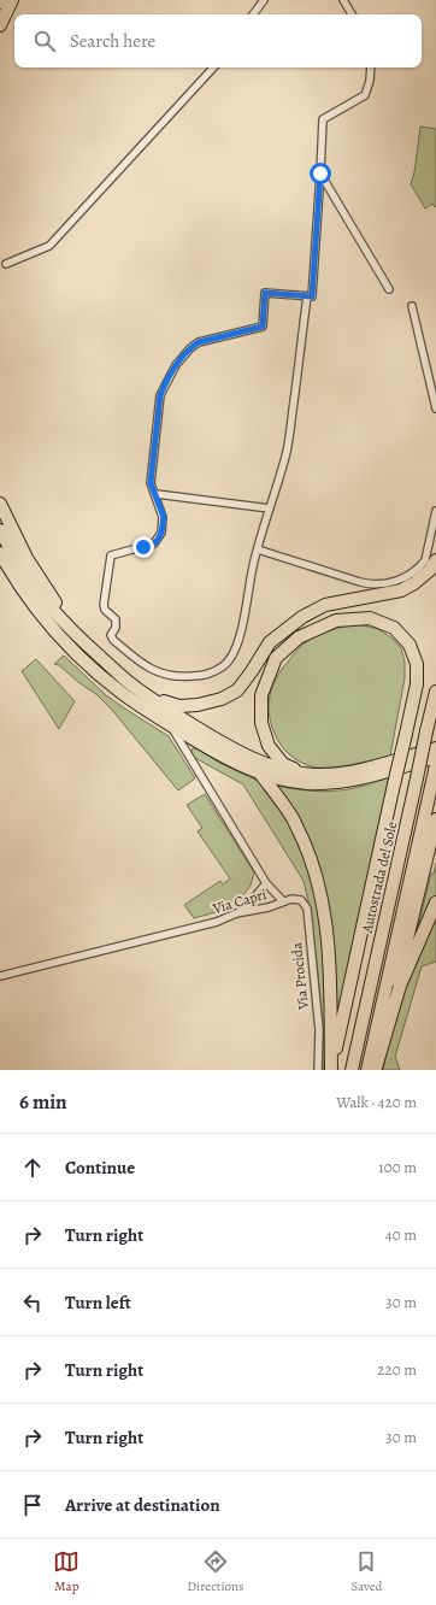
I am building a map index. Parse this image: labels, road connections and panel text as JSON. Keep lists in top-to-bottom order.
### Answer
{
  "streets": {
    "highway": ["Autostrada del Sole"],
    "street": ["Via Capri", "Via Procida"]
  },
  "crossings": [
    ["Via Capri", "Via Procida"]
  ],
  "page": {
    "search": "Search here",
    "heading": ["6 min", "Walk · 420 m"],
    "list": [
      ["Continue", "100 m"],
      ["Turn right", "40 m"],
      ["Turn left", "30 m"],
      ["Turn right", "220 m"],
      ["Turn right", "30 m"],
      "Arrive at destination"
    ],
    "nav": ["Map", "Directions", "Saved"]
  }
}
